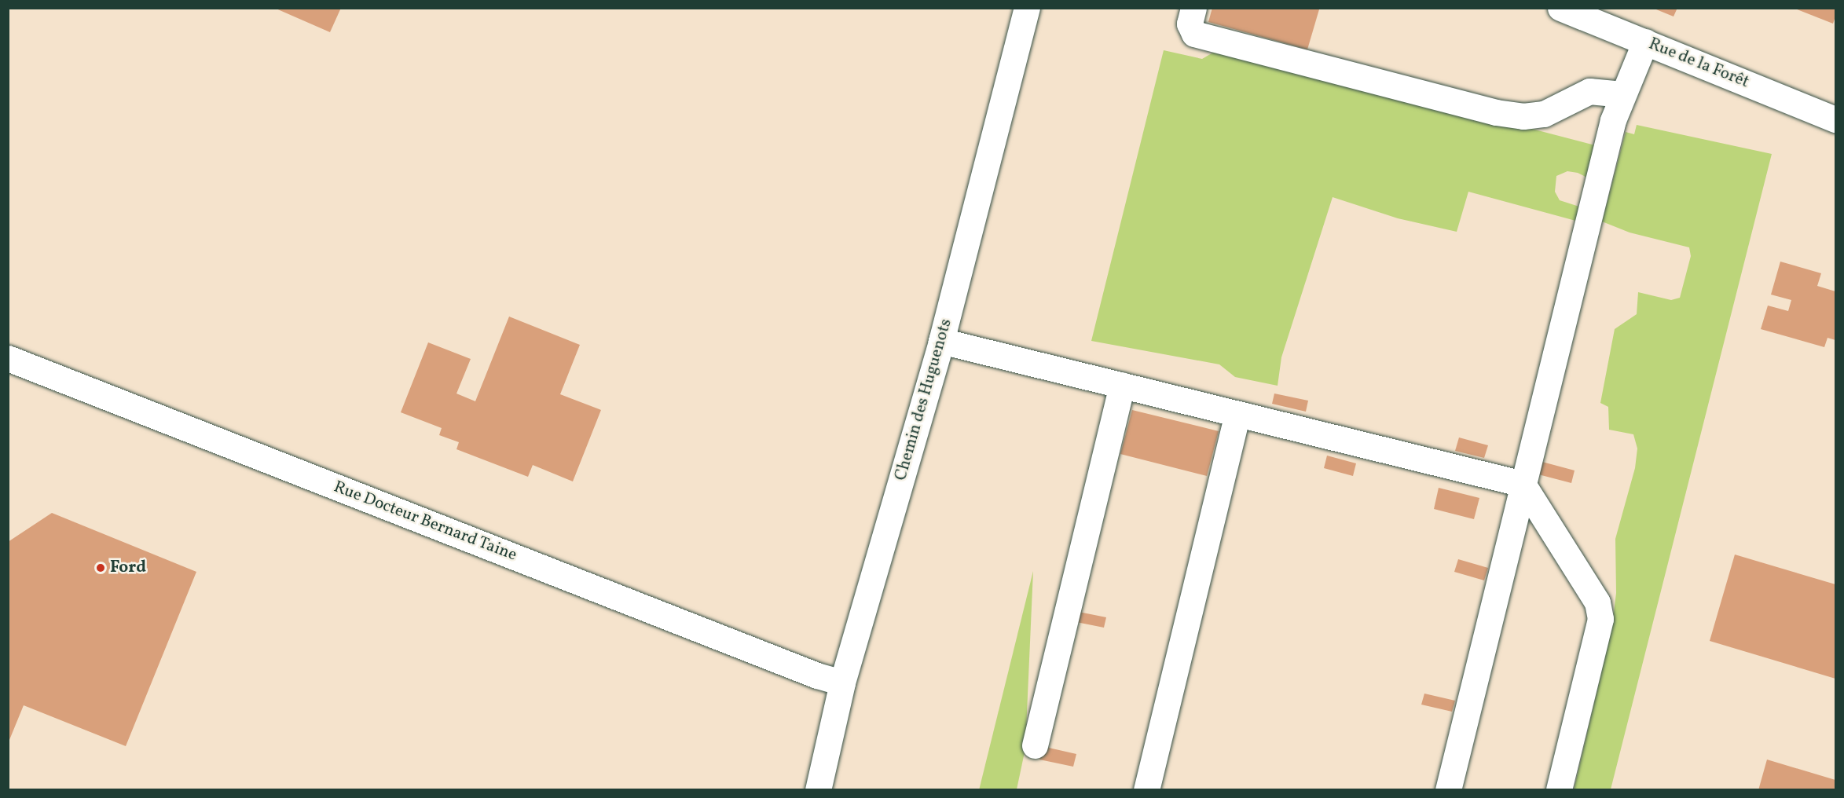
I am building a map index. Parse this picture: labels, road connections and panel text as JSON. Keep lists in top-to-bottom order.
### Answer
{
  "streets": {
    "street": ["Rue de la Forêt", "Chemin des Huguenots", "Rue Docteur Bernard Taine"]
  },
  "crossings": [
    ["Chemin des Huguenots", "Rue Docteur Bernard Taine"]
  ],
  "places": ["Ford"]
}
